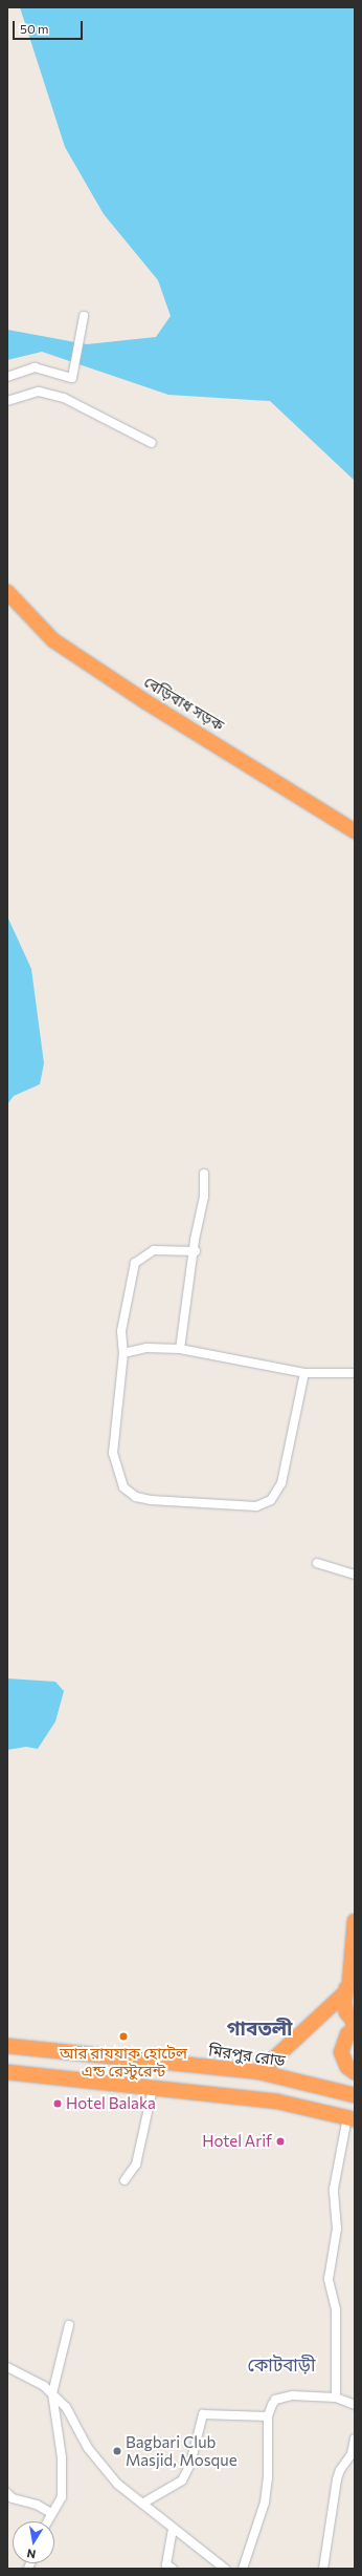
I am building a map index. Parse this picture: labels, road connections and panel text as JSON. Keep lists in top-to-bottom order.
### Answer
{
  "streets": {
    "highway": ["বেড়িবাধ সড়ক", "মিরপুর রোড"]
  },
  "districts": ["গাবতলী", "কোটবাড়ী"],
  "places": [
    "আর রাযযাক হোটেল এন্ড রেস্টুরেন্ট",
    "Hotel Balaka",
    "Hotel Arif",
    "Bagbari Club Masjid, Mosque"
  ],
  "scale_bar": "50 m",
  "north": "bottom"
}
